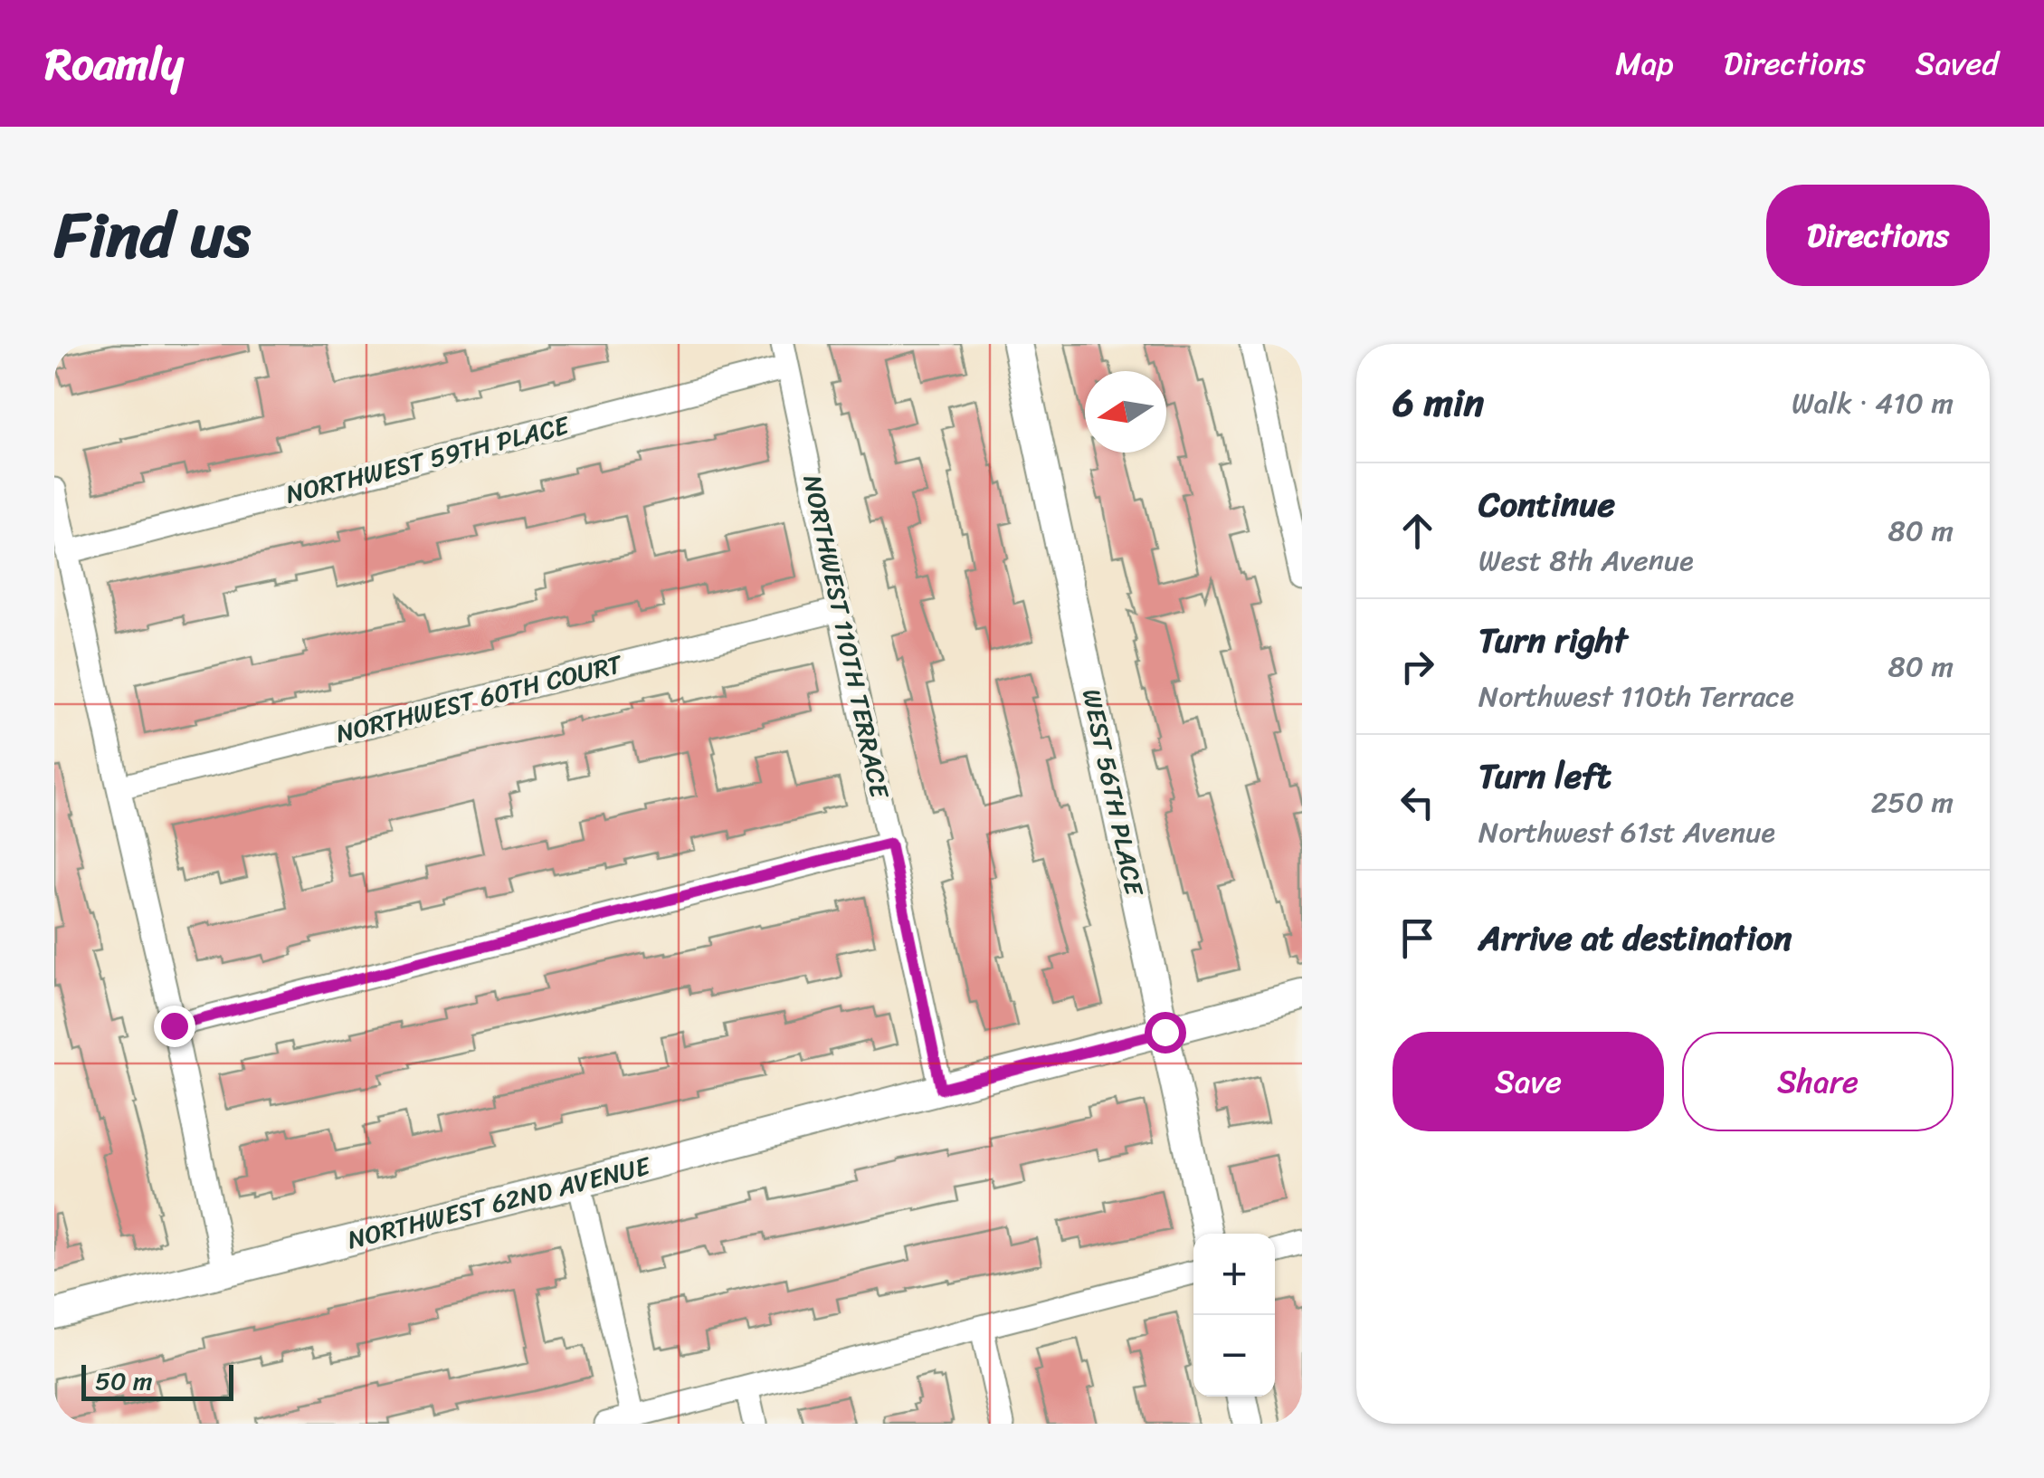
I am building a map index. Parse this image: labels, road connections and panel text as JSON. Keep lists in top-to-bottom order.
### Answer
{
  "streets": {
    "street": [
      "NORTHWEST 59TH PLACE",
      "NORTHWEST 110TH TERRACE",
      "NORTHWEST 60TH COURT",
      "WEST 56TH PLACE",
      "NORTHWEST 62ND AVENUE"
    ]
  },
  "crossings": [
    ["NORTHWEST 59TH PLACE", "NORTHWEST 110TH TERRACE"],
    ["NORTHWEST 110TH TERRACE", "NORTHWEST 60TH COURT"],
    ["NORTHWEST 110TH TERRACE", "NORTHWEST 62ND AVENUE"],
    ["WEST 56TH PLACE", "NORTHWEST 62ND AVENUE"]
  ],
  "scale_bar": "50 m",
  "north": "left",
  "page": {
    "header": "Roamly",
    "nav": ["Map", "Directions", "Saved"],
    "title": "Find us",
    "buttons": [
      "Directions",
      ["Save", "Share"]
    ],
    "heading": ["6 min", "Walk · 410 m"],
    "list": [
      ["Continue", "West 8th Avenue", "80 m"],
      ["Turn right", "Northwest 110th Terrace", "80 m"],
      ["Turn left", "Northwest 61st Avenue", "250 m"],
      "Arrive at destination"
    ],
    "map_buttons": ["+", "−"],
    "scale": "50 m"
  }
}
